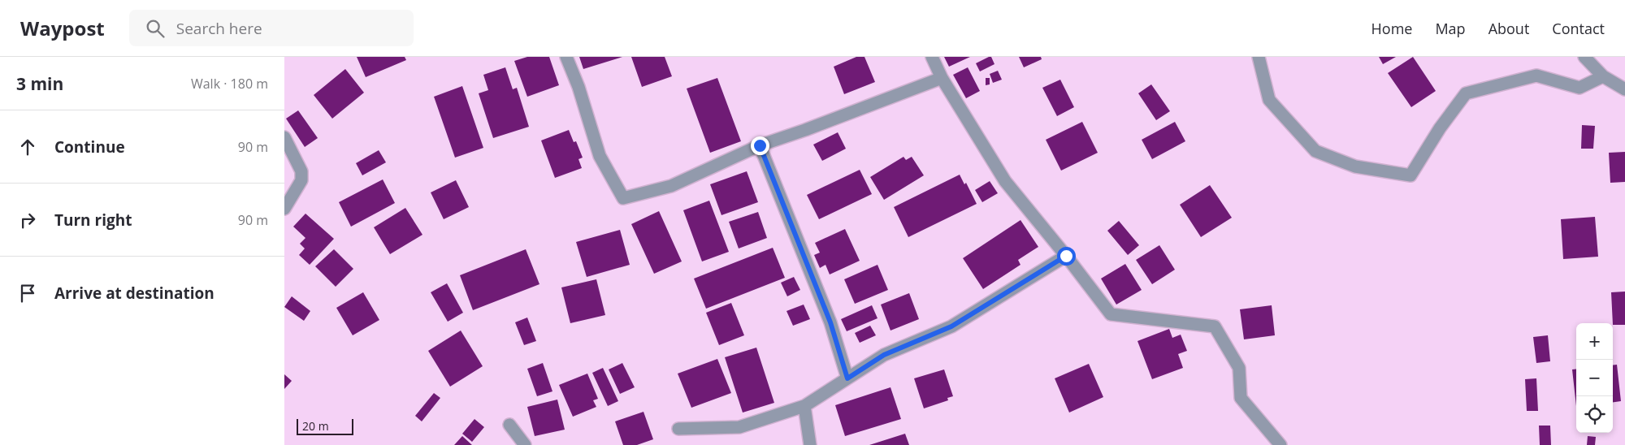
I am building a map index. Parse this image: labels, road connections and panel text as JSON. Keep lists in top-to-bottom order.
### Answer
{
  "scale_bar": "20 m",
  "page": {
    "header": "Waypost",
    "search": "Search here",
    "nav": [
      "Home",
      "Map",
      "About",
      "Contact"
    ],
    "heading": ["3 min", "Walk · 180 m"],
    "list": [
      ["Continue", "90 m"],
      ["Turn right", "90 m"],
      "Arrive at destination"
    ],
    "map_buttons": ["+", "−"],
    "scale": "20 m"
  }
}
